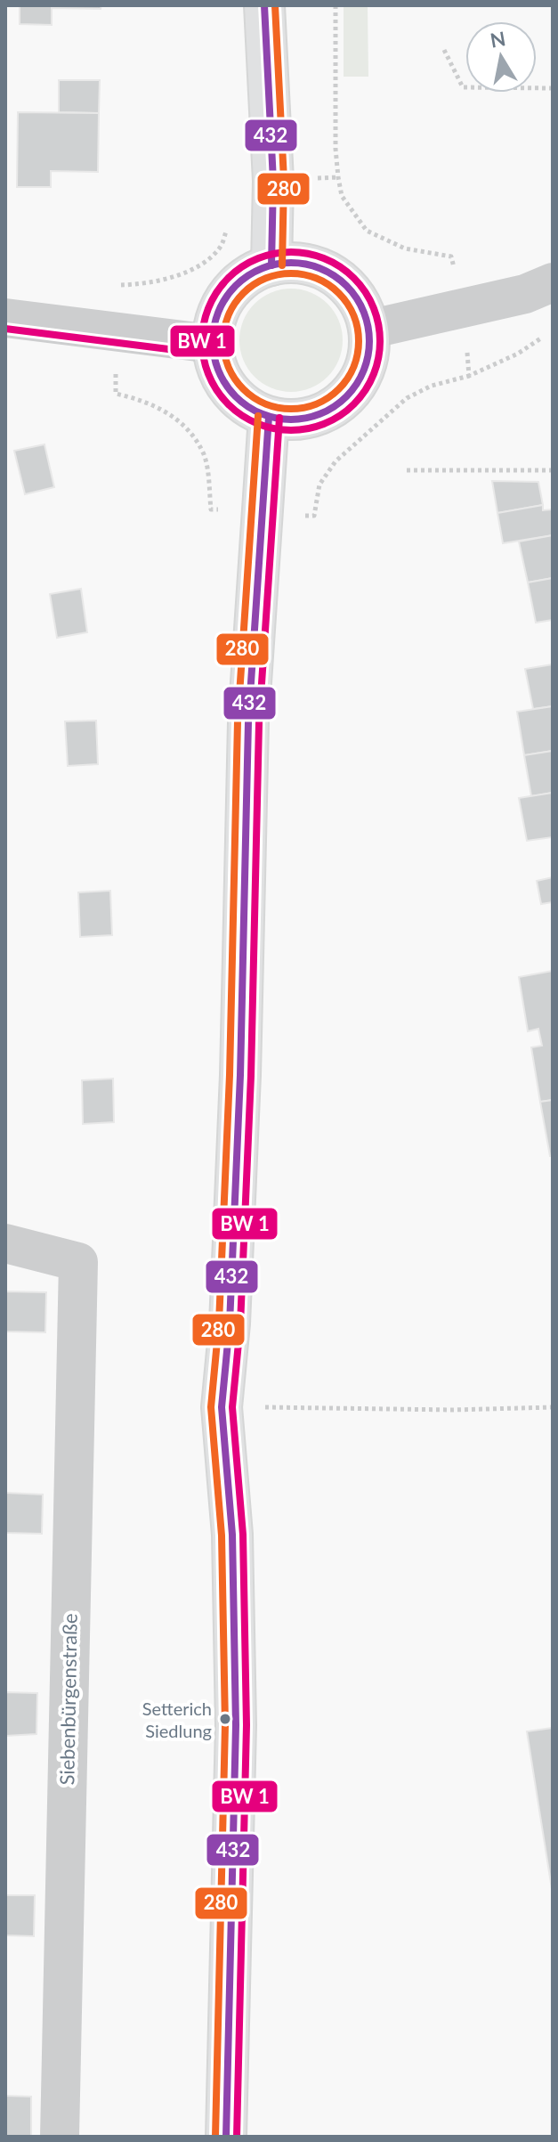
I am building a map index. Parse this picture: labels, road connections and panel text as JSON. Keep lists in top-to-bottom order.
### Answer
{
  "streets": {
    "street": ["Siebenbürgenstraße"]
  },
  "places": ["Setterich Siedlung"],
  "lines": ["transit line 432", "transit line 280"],
  "north": "top"
}
